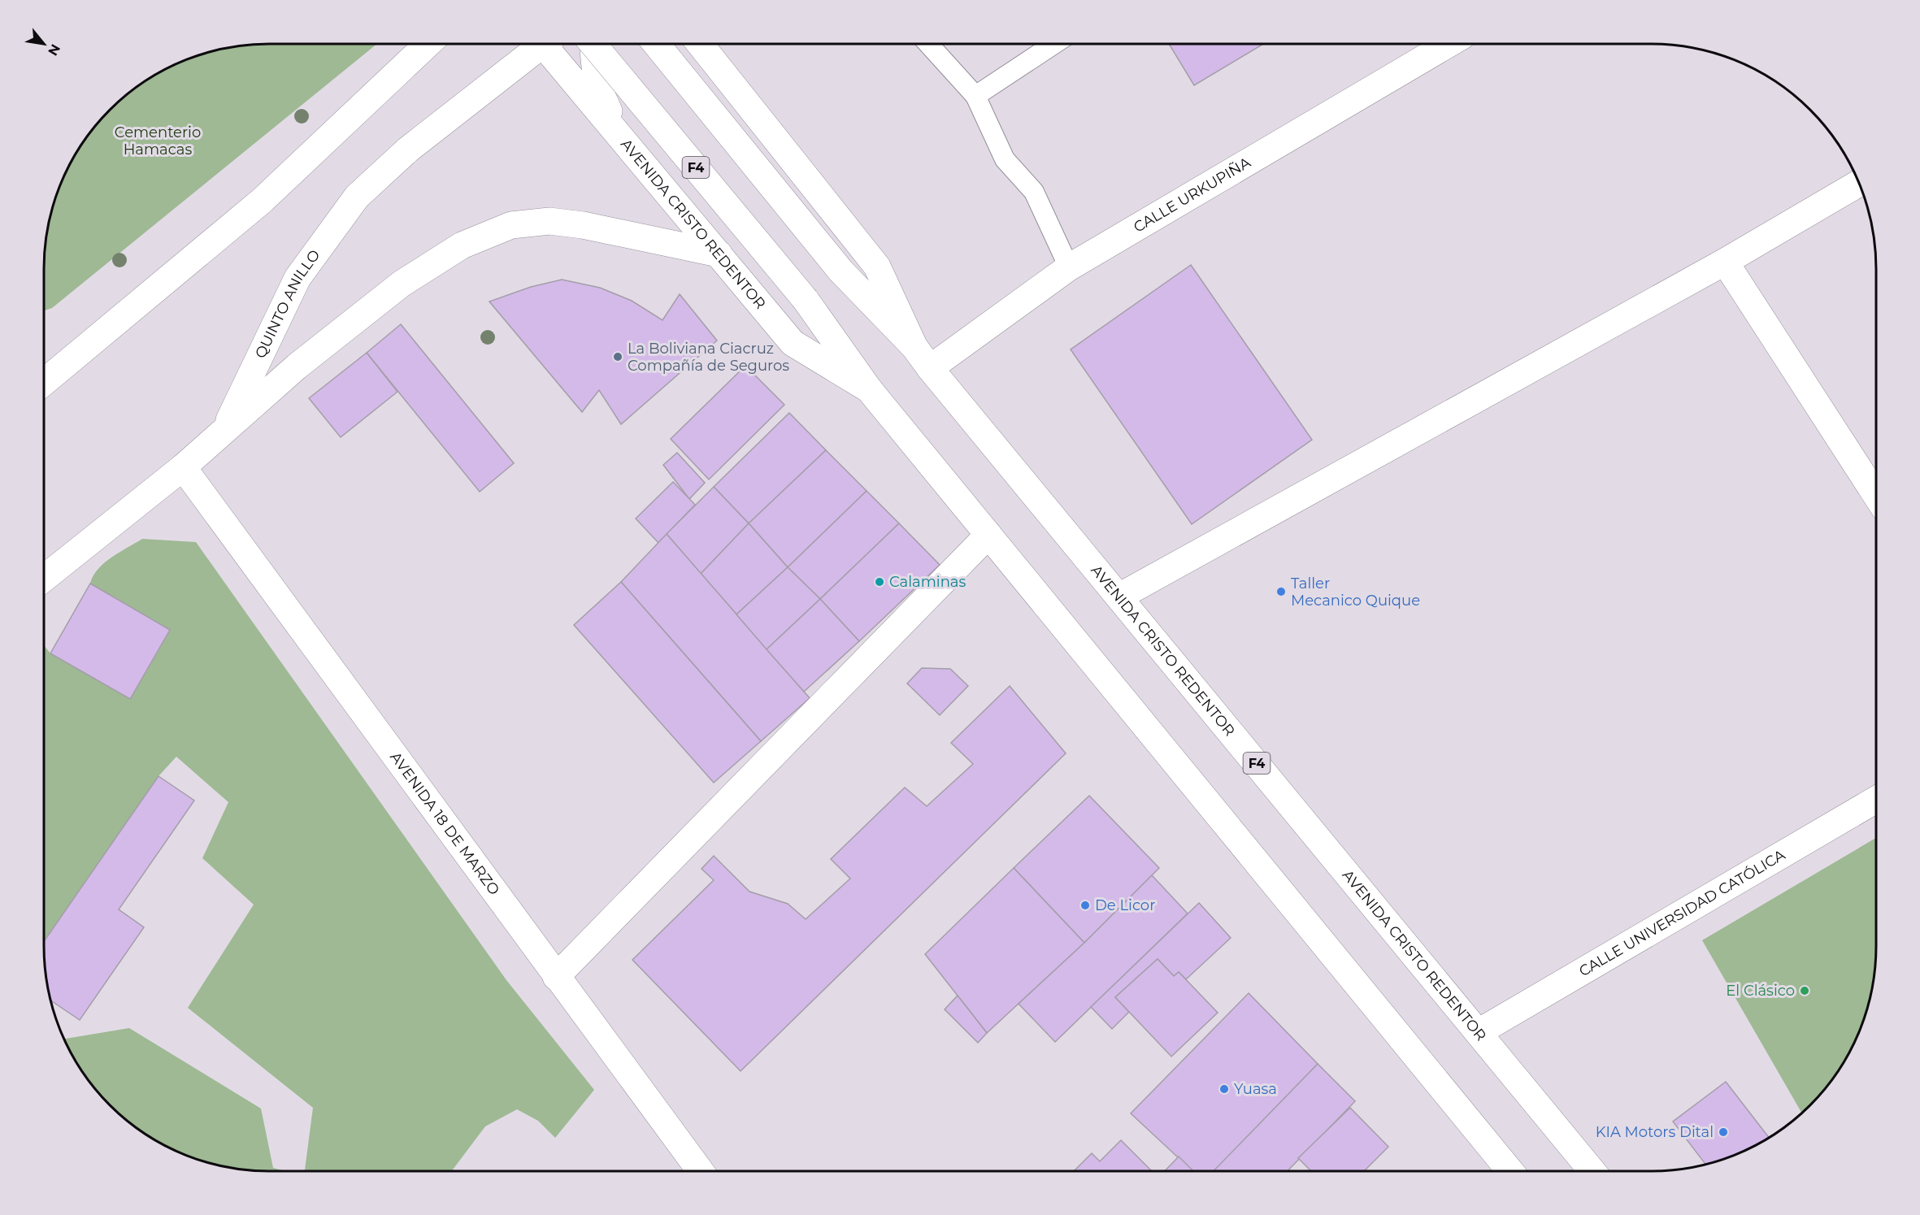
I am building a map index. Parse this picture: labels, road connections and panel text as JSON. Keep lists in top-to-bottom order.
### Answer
{
  "streets": {
    "main road": [
      "F4",
      "CALLE URKUPIÑA",
      "AVENIDA CRISTO REDENTOR",
      "QUINTO ANILLO",
      "AVENIDA 18 DE MARZO",
      "CALLE UNIVERSIDAD CATÓLICA"
    ]
  },
  "crossings": [
    ["CALLE URKUPIÑA", "AVENIDA CRISTO REDENTOR"],
    ["AVENIDA CRISTO REDENTOR", "CALLE UNIVERSIDAD CATÓLICA"],
    ["QUINTO ANILLO", "AVENIDA 18 DE MARZO"]
  ],
  "parks": ["Cementerio Hamacas"],
  "places": [
    "La Boliviana Ciacruz Compañía de Seguros",
    "Calaminas",
    "Taller Mecanico Quique",
    "De Licor",
    "El Clásico",
    "Yuasa",
    "KIA Motors Dital"
  ],
  "north": "bottom right"
}
